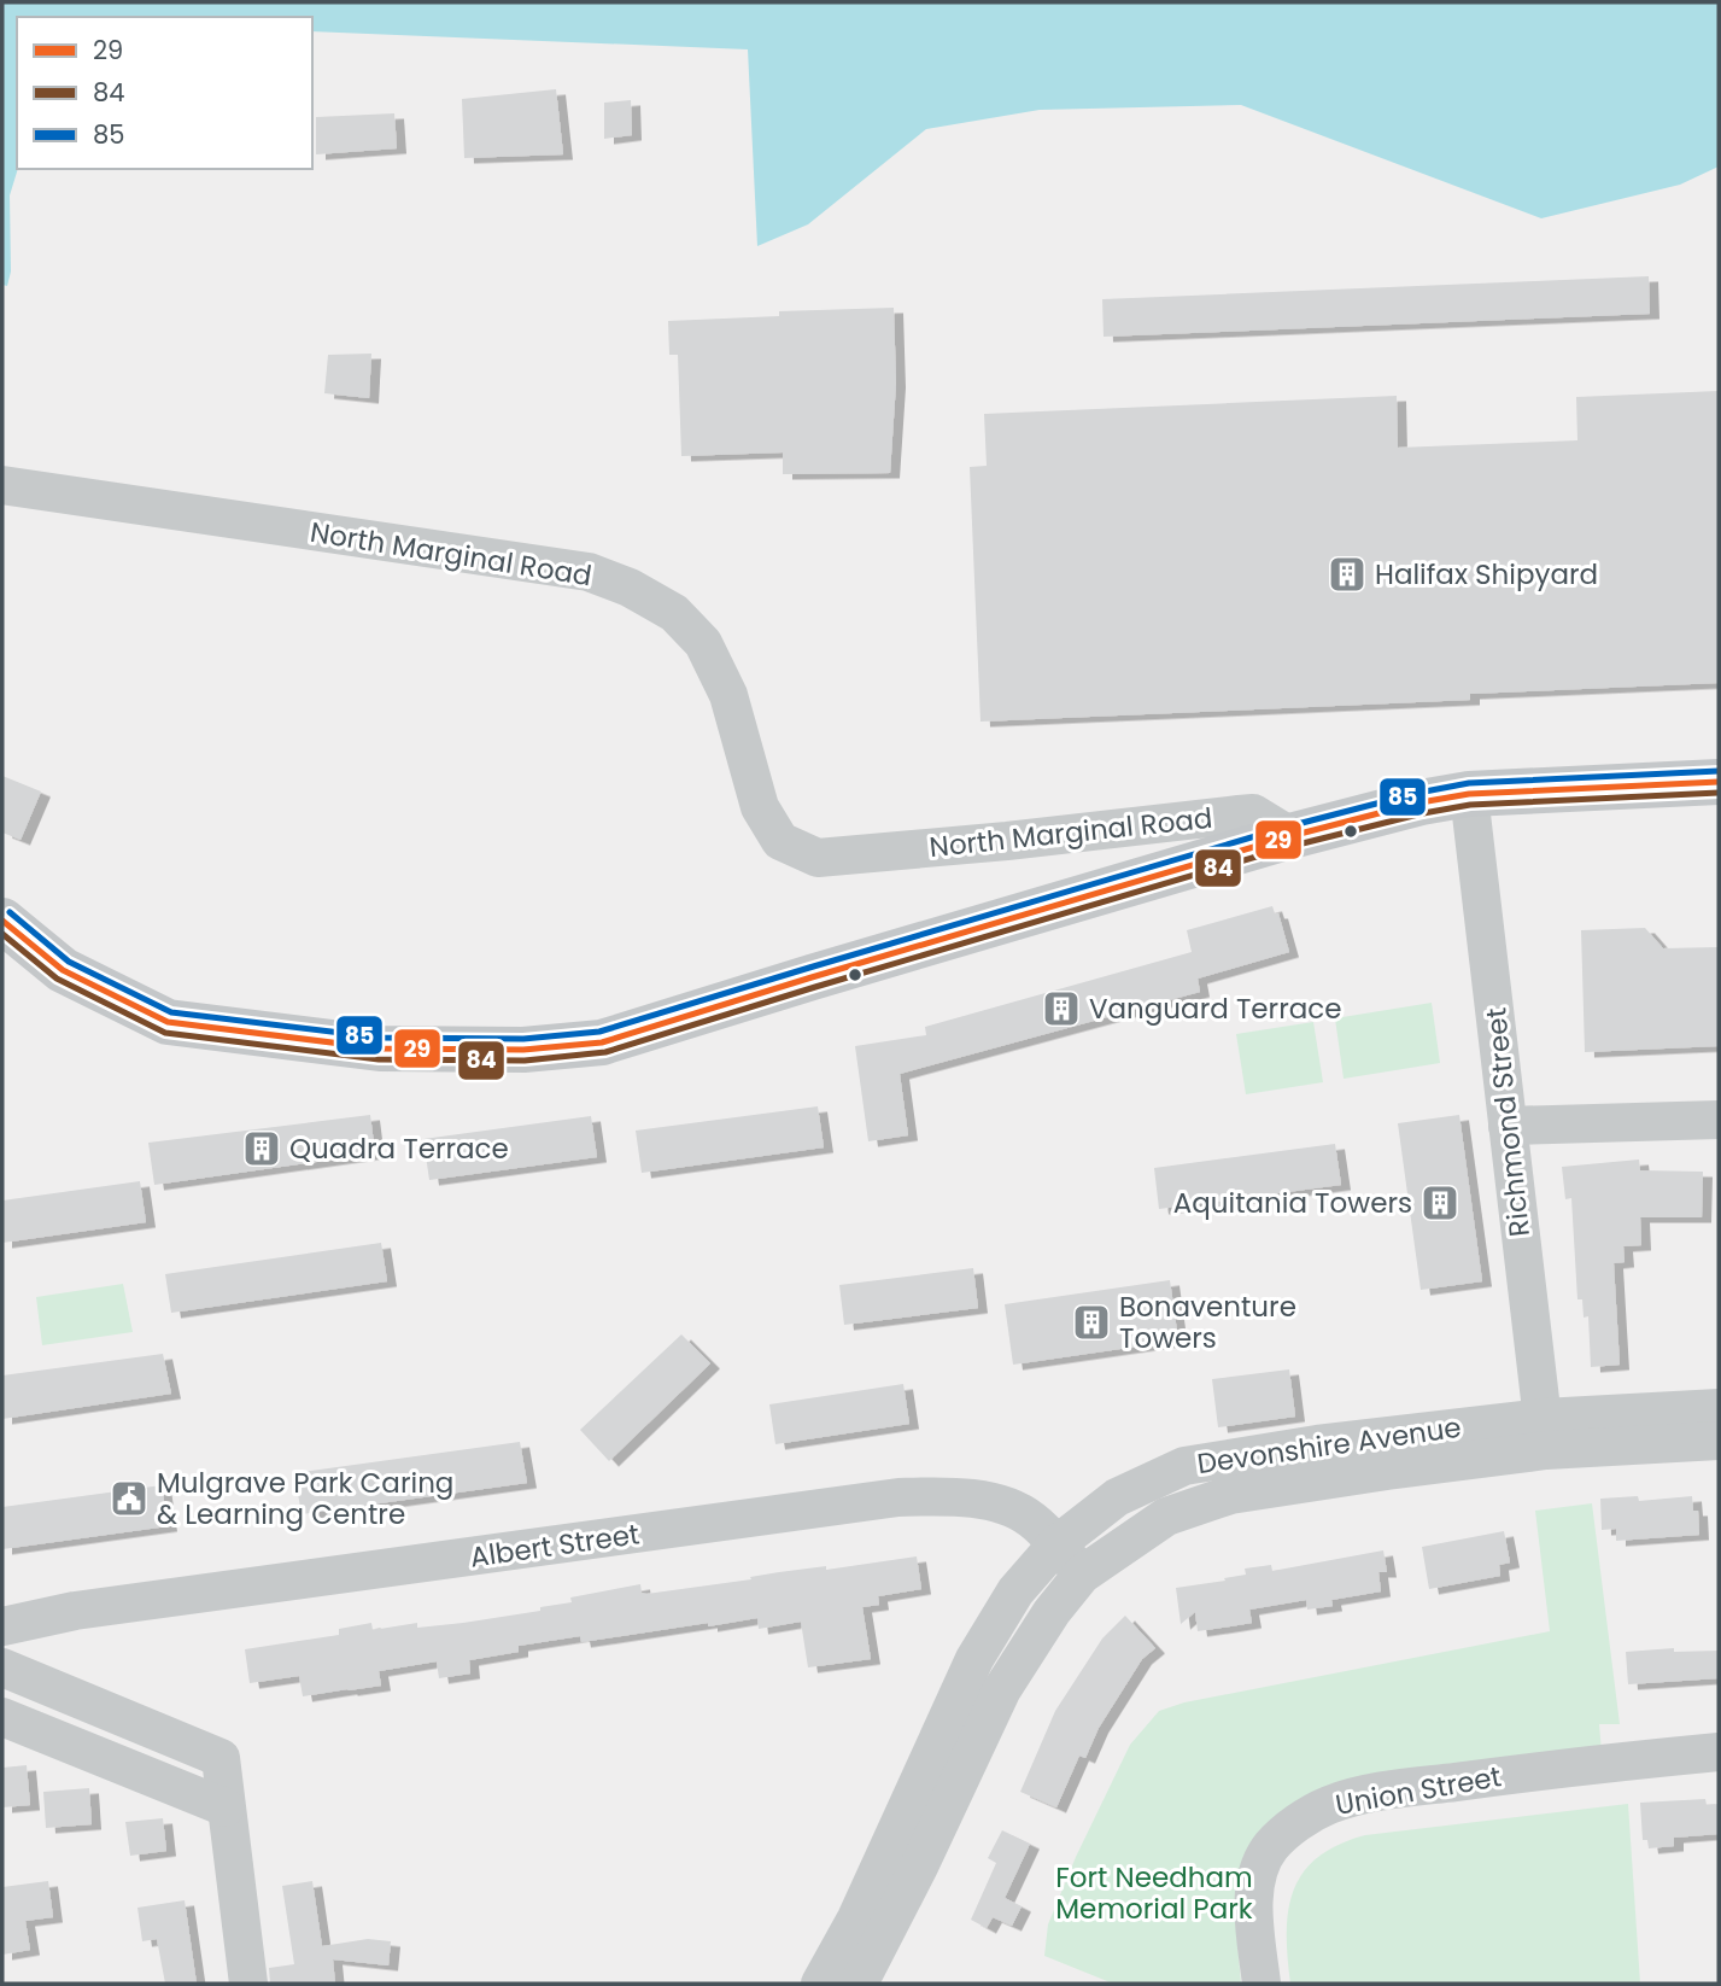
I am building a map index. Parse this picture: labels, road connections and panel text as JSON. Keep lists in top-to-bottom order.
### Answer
{
  "streets": {
    "street": [
      "North Marginal Road",
      "Richmond Street",
      "Devonshire Avenue",
      "Albert Street",
      "Union Street"
    ]
  },
  "crossings": [
    ["Richmond Street", "Devonshire Avenue"],
    ["Devonshire Avenue", "Albert Street"]
  ],
  "parks": ["Fort Needham Memorial Park"],
  "places": {
    "building": [
      "Halifax Shipyard",
      "Vanguard Terrace",
      "Quadra Terrace",
      "Aquitania Towers",
      "Bonaventure Towers"
    ],
    "public building": ["Mulgrave Park Caring & Learning Centre"]
  },
  "lines": ["transit line 85", "transit line 29", "transit line 84"],
  "legend": ["29", "84", "85"]
}
